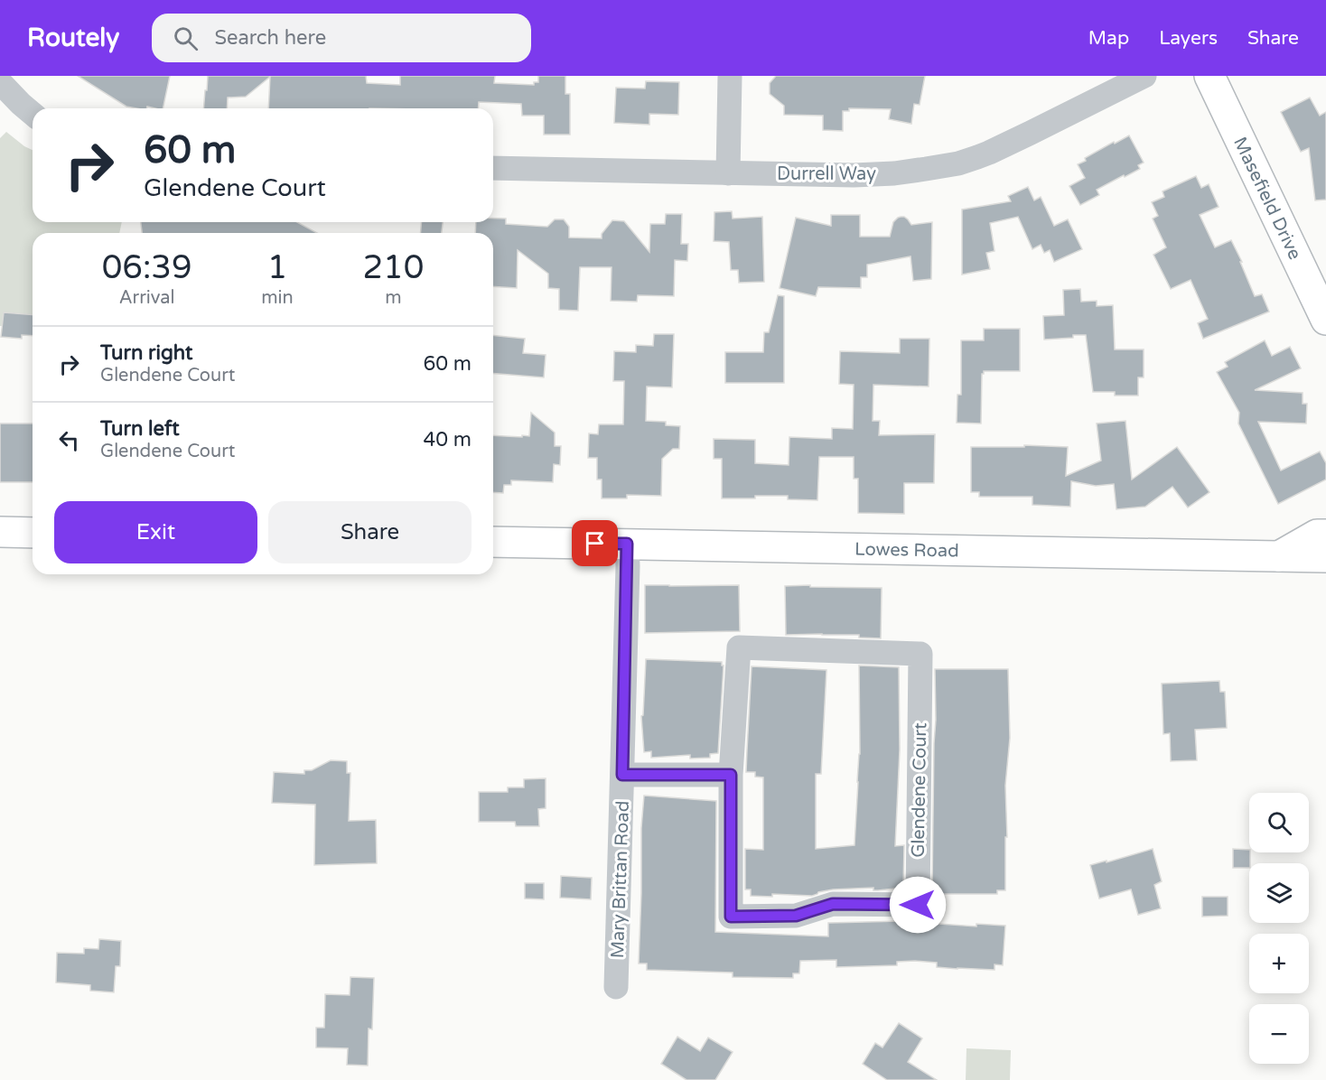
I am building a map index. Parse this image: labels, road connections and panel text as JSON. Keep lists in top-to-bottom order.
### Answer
{
  "streets": {
    "main road": ["Masefield Drive", "Lowes Road"],
    "street": ["Durrell Way", "Glendene Court", "Mary Brittan Road"]
  },
  "crossings": [
    ["Lowes Road", "Mary Brittan Road"]
  ],
  "page": {
    "header": "Routely",
    "search": "Search here",
    "nav": ["Map", "Layers", "Share"],
    "turn": ["60 m", "Glendene Court"],
    "eta": [
      "06:39",
      "Arrival",
      "1",
      "min",
      "210",
      "m"
    ],
    "list": [
      {
        "name": "Turn right",
        "note": "Glendene Court",
        "value": "60 m"
      },
      {
        "name": "Turn left",
        "note": "Glendene Court",
        "value": "40 m"
      }
    ],
    "buttons": ["Exit", "Share"],
    "map_buttons": ["+", "−"]
  }
}
